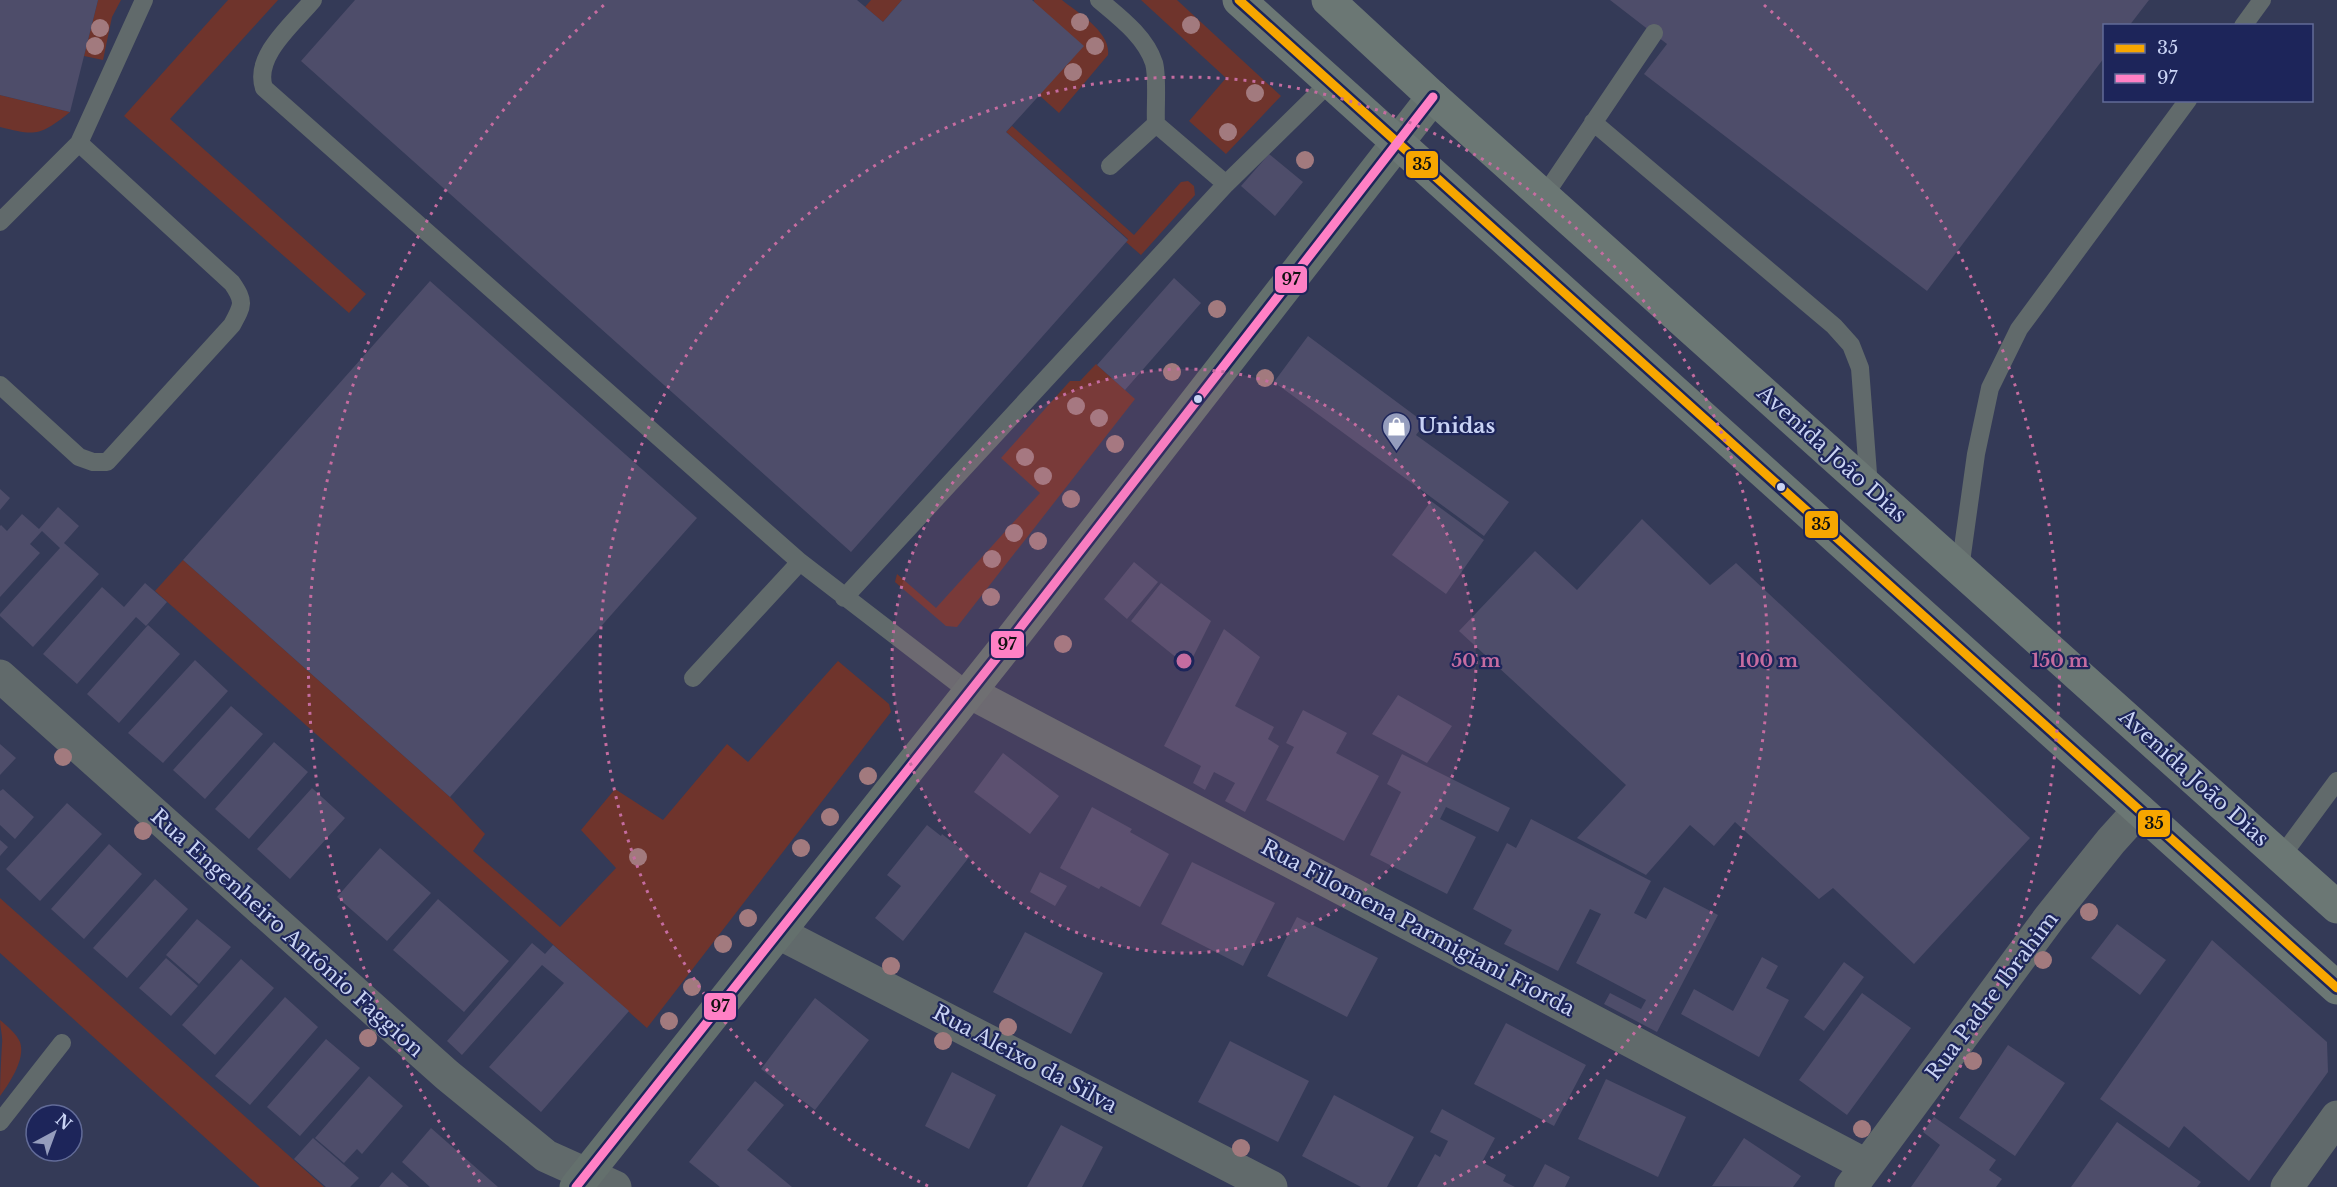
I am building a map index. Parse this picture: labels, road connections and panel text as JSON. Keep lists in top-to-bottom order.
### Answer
{
  "streets": {
    "main road": ["Avenida João Dias"],
    "street": [
      "Rua Filomena Parmigiani Fiorda",
      "Rua Engenheiro Antônio Faggion",
      "Rua Padre Ibrahim",
      "Rua Aleixo da Silva"
    ]
  },
  "crossings": [
    ["Rua Filomena Parmigiani Fiorda", "Rua Padre Ibrahim"]
  ],
  "places": {
    "shop": ["Unidas"]
  },
  "lines": ["transit line 35", "transit line 97"],
  "legend": ["35", "97"],
  "north": "top right",
  "rings": ["50 m", "100 m", "150 m"]
}
